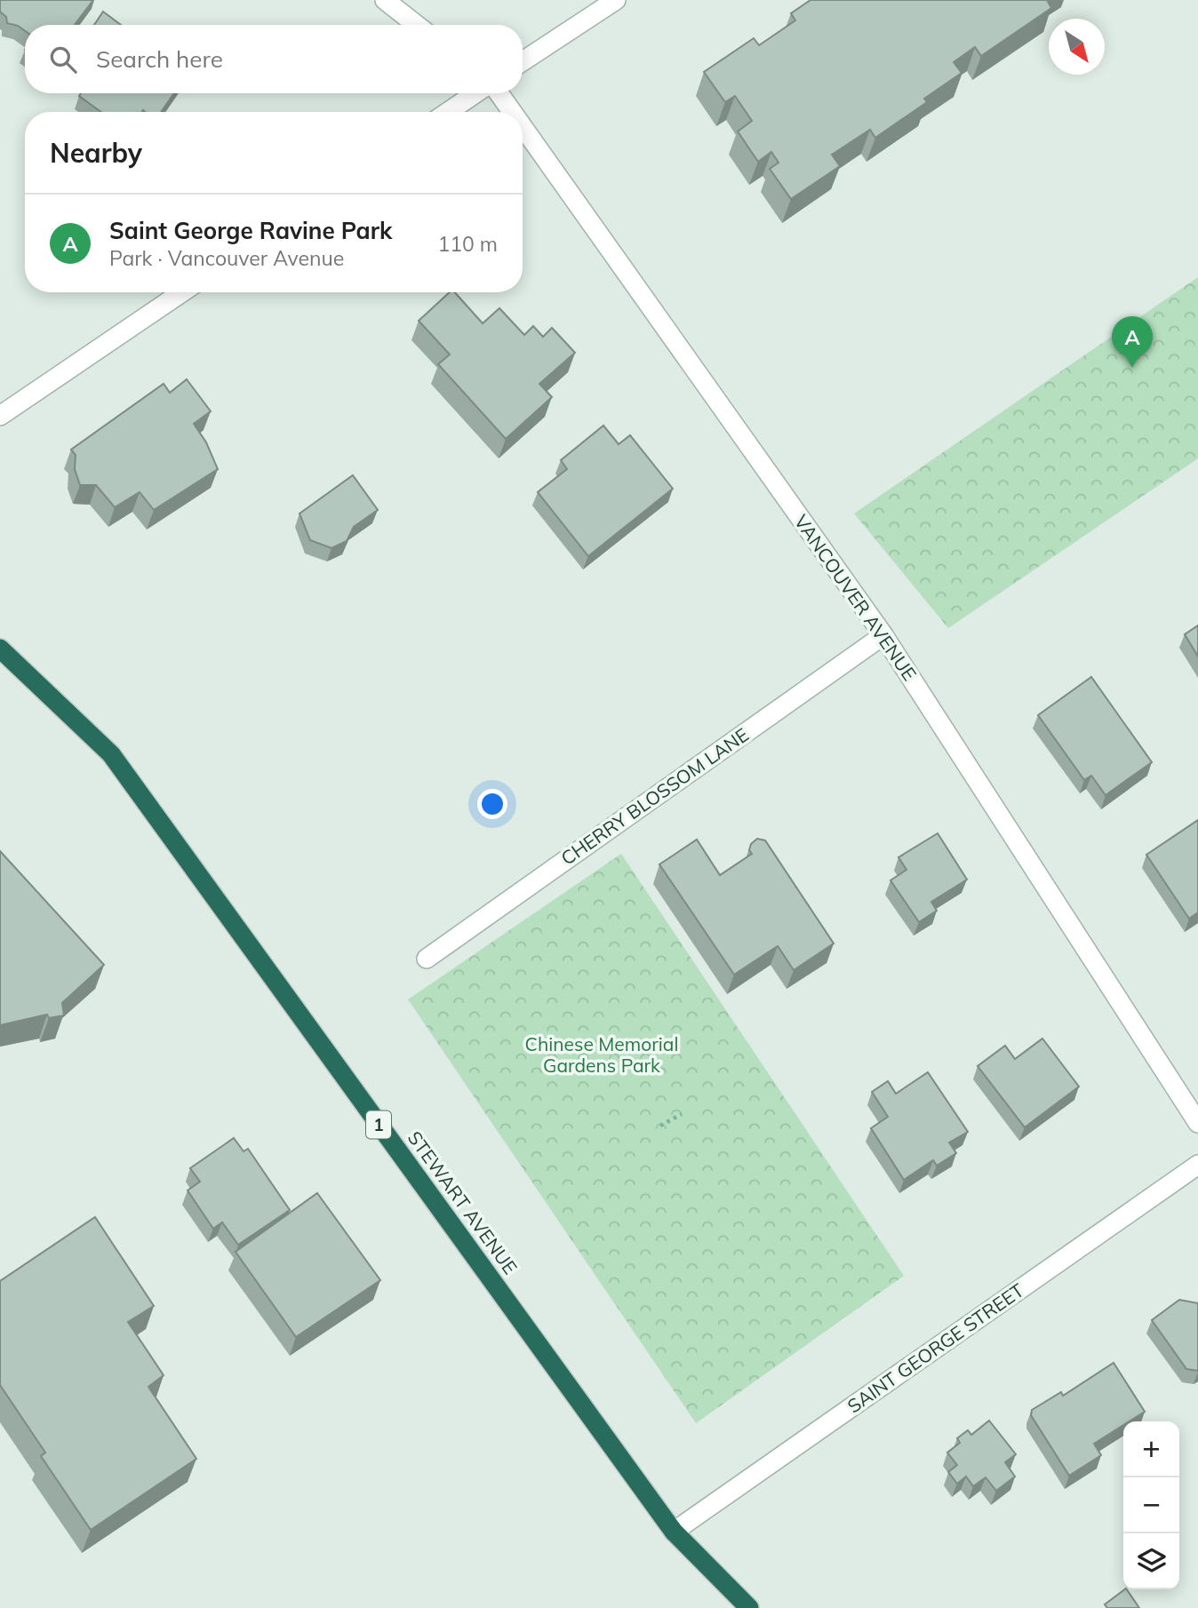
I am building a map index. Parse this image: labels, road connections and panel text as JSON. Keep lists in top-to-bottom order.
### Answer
{
  "streets": {
    "highway": ["1", "STEWART AVENUE"],
    "street": ["VANCOUVER AVENUE", "CHERRY BLOSSOM LANE", "SAINT GEORGE STREET"]
  },
  "crossings": [
    ["VANCOUVER AVENUE", "CHERRY BLOSSOM LANE"],
    ["STEWART AVENUE", "SAINT GEORGE STREET"]
  ],
  "parks": ["Chinese Memorial Gardens Park"],
  "north": "bottom right",
  "page": {
    "search": "Search here",
    "heading": "Nearby",
    "list": [
      {
        "mark": "A",
        "name": "Saint George Ravine Park",
        "note": "Park · Vancouver Avenue",
        "value": "110 m"
      }
    ],
    "pins": "A",
    "map_buttons": ["+", "−"]
  }
}
